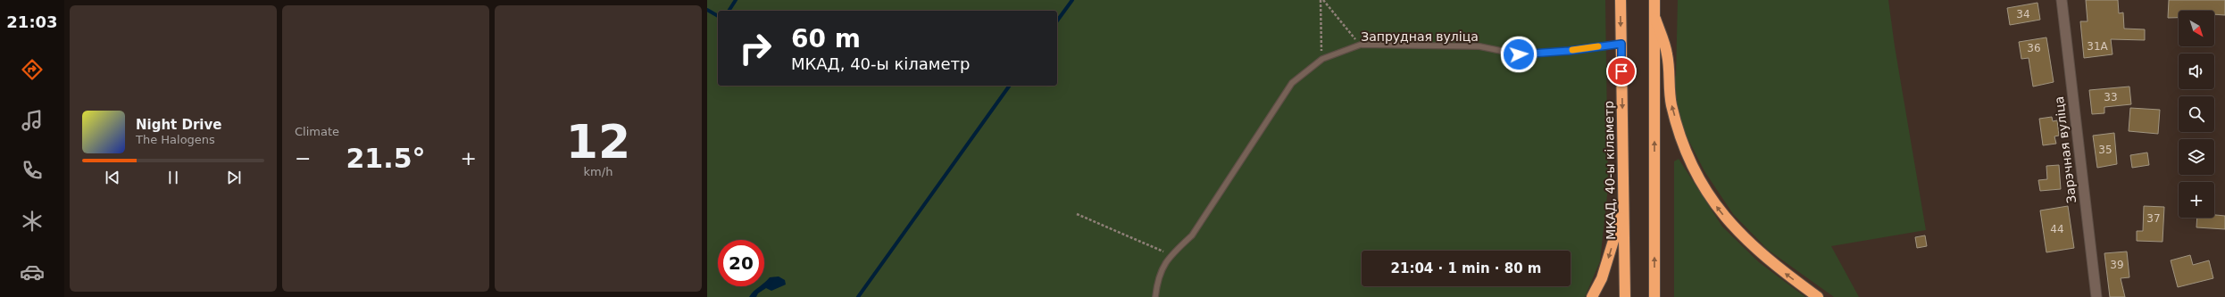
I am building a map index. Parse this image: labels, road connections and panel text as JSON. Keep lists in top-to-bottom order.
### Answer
{
  "streets": {
    "highway": ["МКАД, 40-ы кіламетр"],
    "street": ["Зарэчная вуліца"],
    "lane": ["Запрудная вуліца"]
  },
  "crossings": [
    ["Запрудная вуліца", "МКАД, 40-ы кіламетр"]
  ],
  "house_numbers": [
    "34",
    "31А",
    "36",
    "33",
    "35",
    "37",
    "44",
    "39"
  ],
  "north": "bottom right",
  "page": {
    "tabs": "21:03",
    "tile": [
      "Climate",
      ["12", "km/h"]
    ],
    "map_buttons": "+",
    "turn": ["60 m", "МКАД, 40-ы кіламетр"],
    "song": ["Night Drive", "The Halogens"],
    "heat": ["−", "21.5°", "+"],
    "limit": "20",
    "trip": "21:04 · 1 min · 80 m"
  }
}
